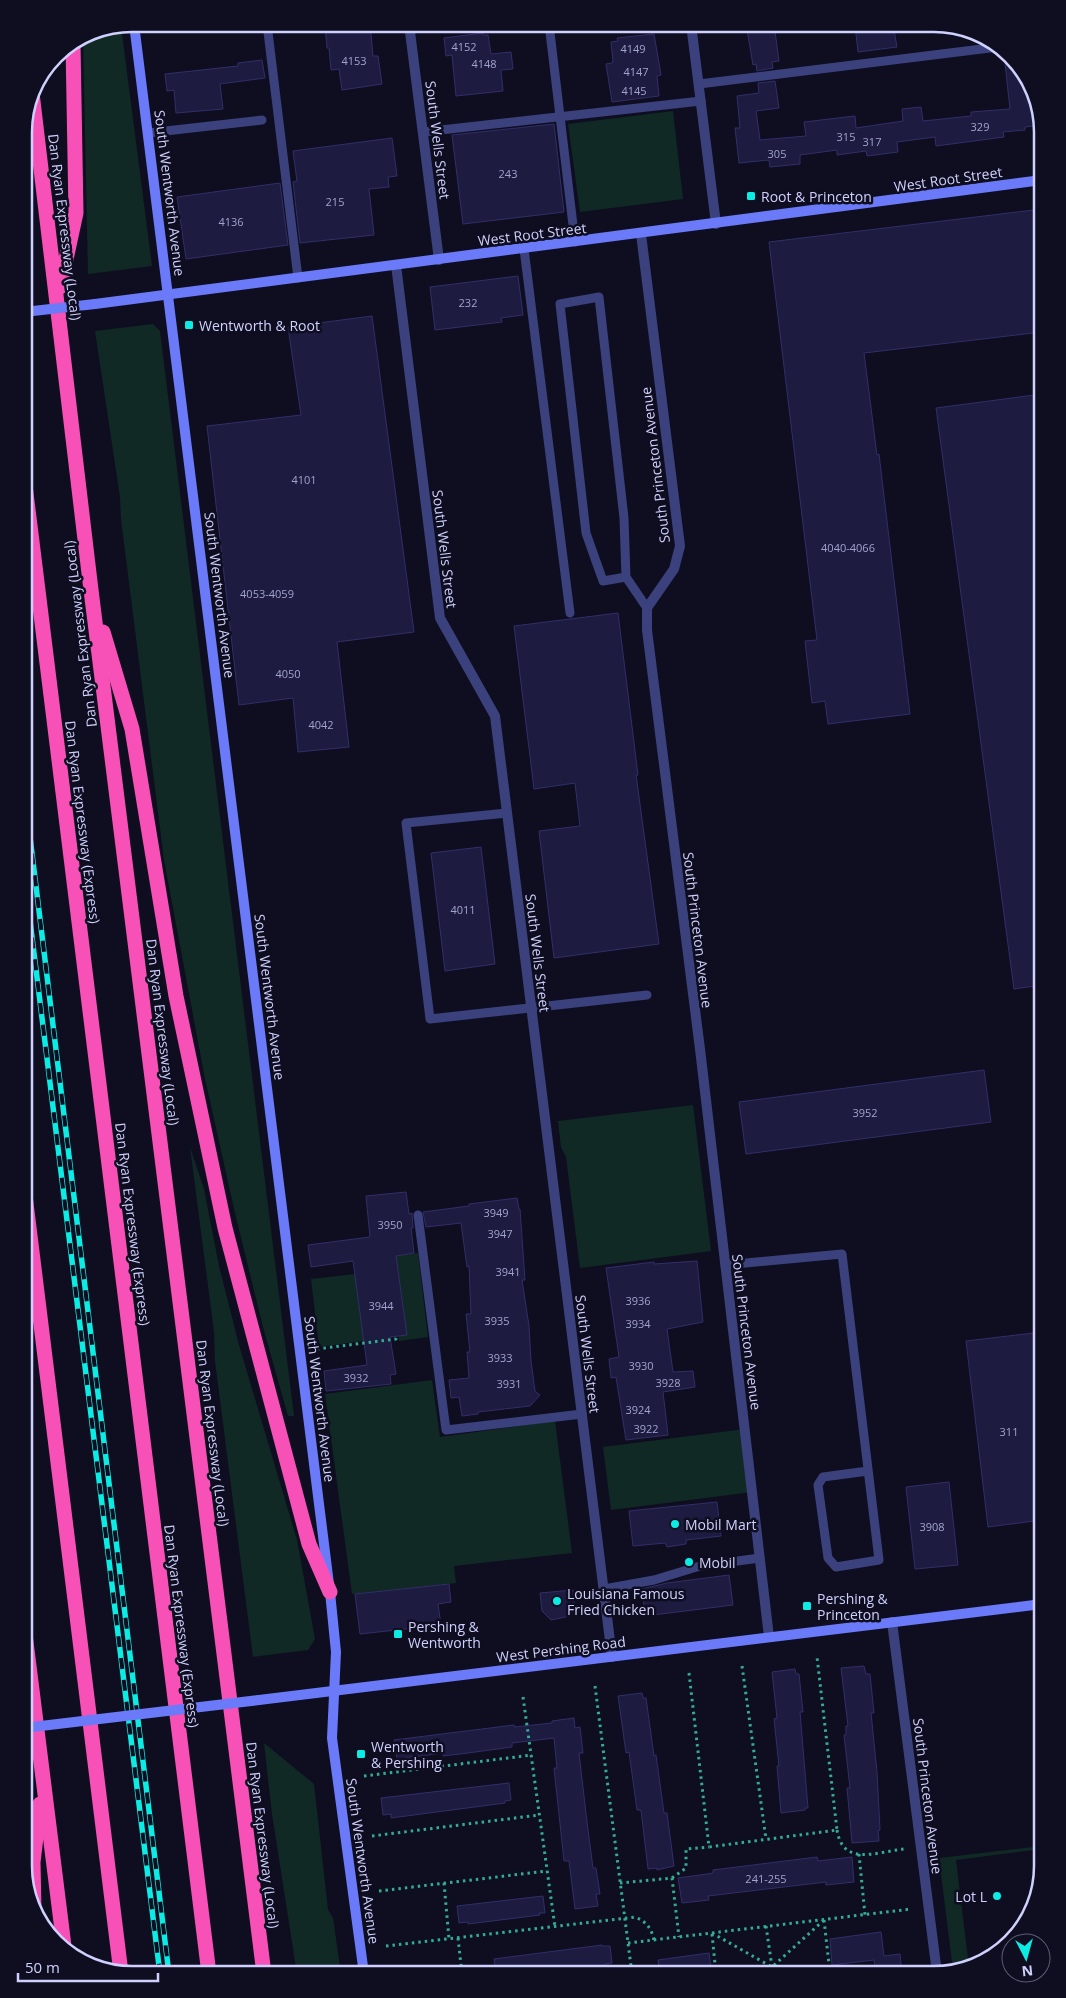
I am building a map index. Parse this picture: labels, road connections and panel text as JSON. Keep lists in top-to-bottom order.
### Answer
{
  "streets": {
    "highway": ["Dan Ryan Expressway (Local)", "Dan Ryan Expressway (Express)"],
    "main road": ["West Root Street", "South Wentworth Avenue", "West Pershing Road"],
    "street": ["South Wells Street", "South Princeton Avenue"]
  },
  "crossings": [
    ["South Wells Street", "West Root Street"],
    ["South Wells Street", "West Pershing Road"],
    ["West Root Street", "South Wentworth Avenue"],
    ["West Root Street", "South Princeton Avenue"],
    ["South Wentworth Avenue", "West Pershing Road"],
    ["South Princeton Avenue", "West Pershing Road"]
  ],
  "places": {
    "transit": [
      "Root & Princeton",
      "Wentworth & Root",
      "Pershing & Princeton",
      "Pershing & Wentworth",
      "Wentworth & Pershing"
    ],
    "other": [
      "Mobil Mart",
      "Mobil",
      "Louisiana Famous Fried Chicken",
      "Lot L"
    ]
  },
  "house_numbers": [
    "4152",
    "4149",
    "4153",
    "4148",
    "4147",
    "4145",
    "329",
    "315",
    "317",
    "305",
    "243",
    "215",
    "4136",
    "232",
    "4101",
    "4040-4066",
    "4053-4059",
    "4050",
    "4042",
    "4011",
    "3952",
    "3949",
    "3950",
    "3947",
    "3941",
    "3936",
    "3944",
    "3935",
    "3934",
    "3933",
    "3930",
    "3932",
    "3928",
    "3931",
    "3924",
    "3922",
    "311",
    "3908",
    "241-255"
  ],
  "scale_bar": "50 m",
  "north": "bottom"
}
